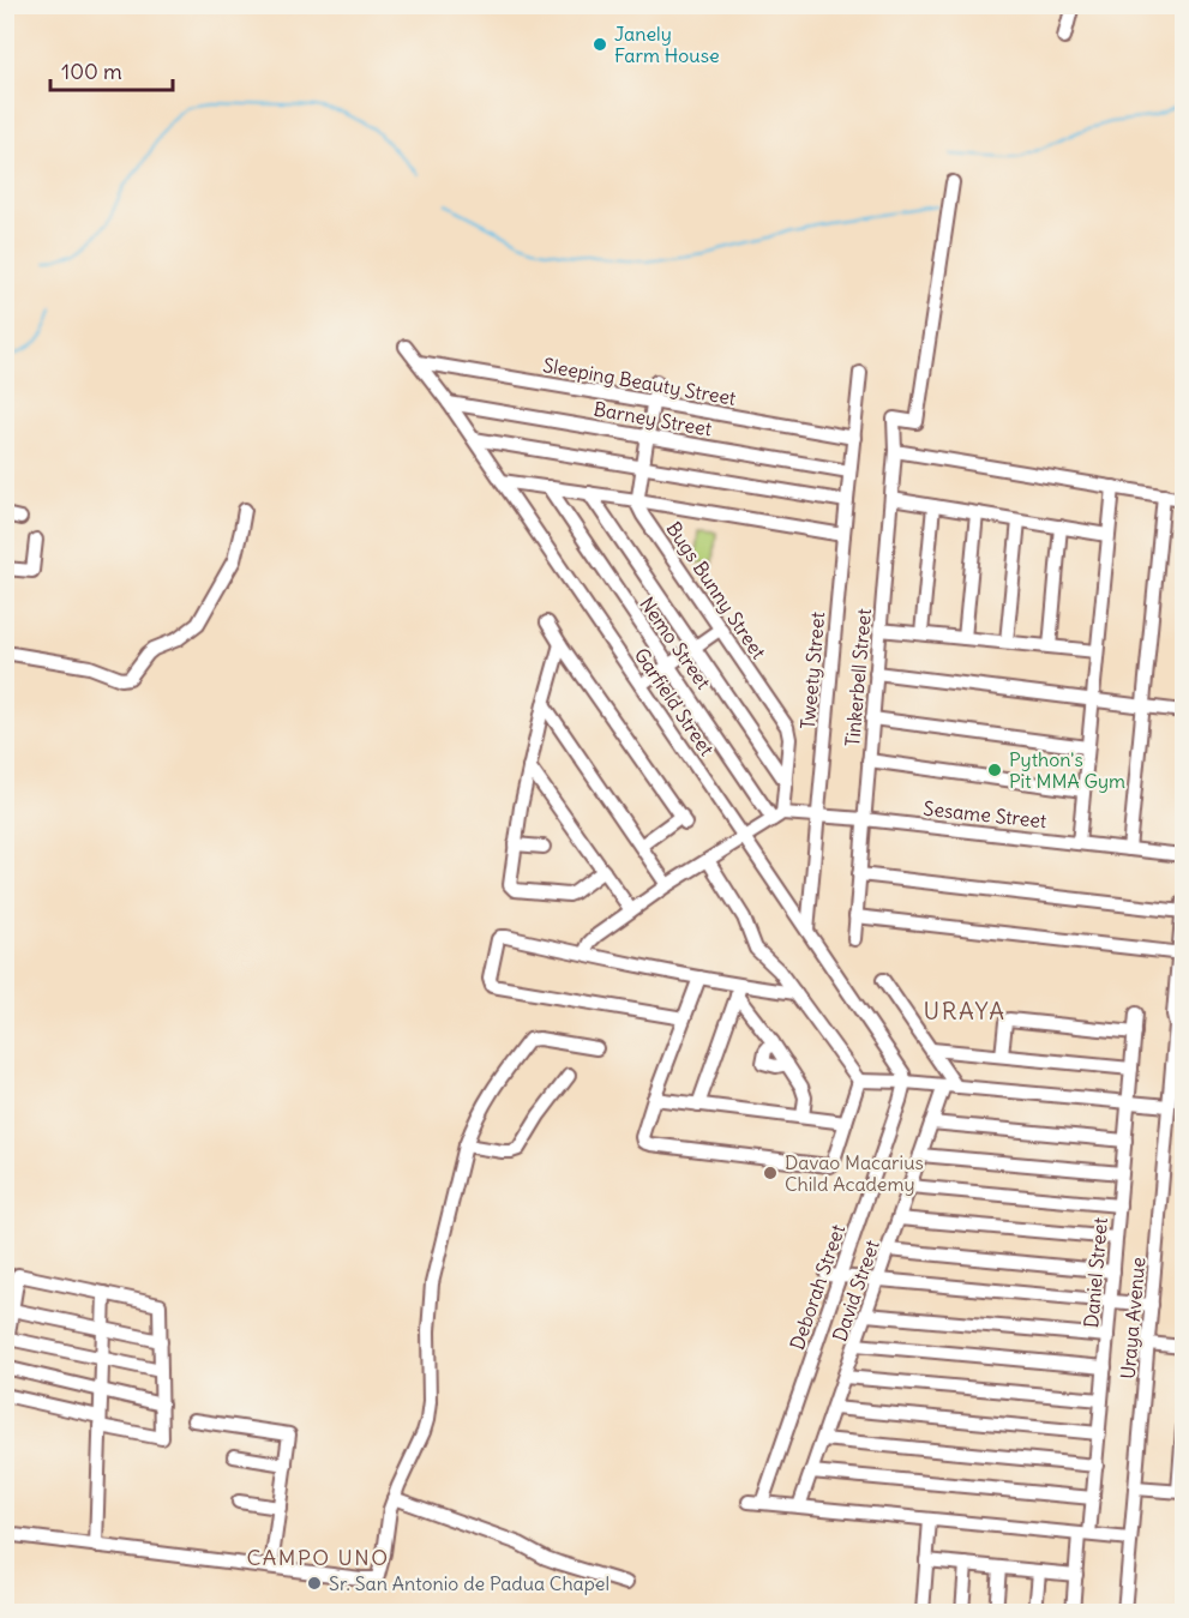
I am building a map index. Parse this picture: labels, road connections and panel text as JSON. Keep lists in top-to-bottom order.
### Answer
{
  "streets": {
    "street": [
      "Sleeping Beauty Street",
      "Barney Street",
      "Bugs Bunny Street",
      "Nemo Street",
      "Tweety Street",
      "Tinkerbell Street",
      "Garfield Street",
      "Sesame Street",
      "Daniel Street",
      "Deborah Street",
      "David Street",
      "Uraya Avenue"
    ]
  },
  "crossings": [
    ["Sleeping Beauty Street", "Tweety Street"],
    ["Sleeping Beauty Street", "Garfield Street"],
    ["Barney Street", "Tweety Street"],
    ["Barney Street", "Garfield Street"],
    ["Bugs Bunny Street", "Nemo Street"],
    ["Bugs Bunny Street", "Sesame Street"],
    ["Nemo Street", "Sesame Street"],
    ["Tweety Street", "Garfield Street"],
    ["Tweety Street", "Sesame Street"],
    ["Tinkerbell Street", "Sesame Street"],
    ["Garfield Street", "Deborah Street"],
    ["Deborah Street", "David Street"]
  ],
  "districts": ["URAYA", "CAMPO UNO"],
  "places": [
    "Janely Farm House",
    "Python's Pit MMA Gym",
    "Davao Macarius Child Academy",
    "Sr. San Antonio de Padua Chapel"
  ],
  "scale_bar": "100 m"
}
